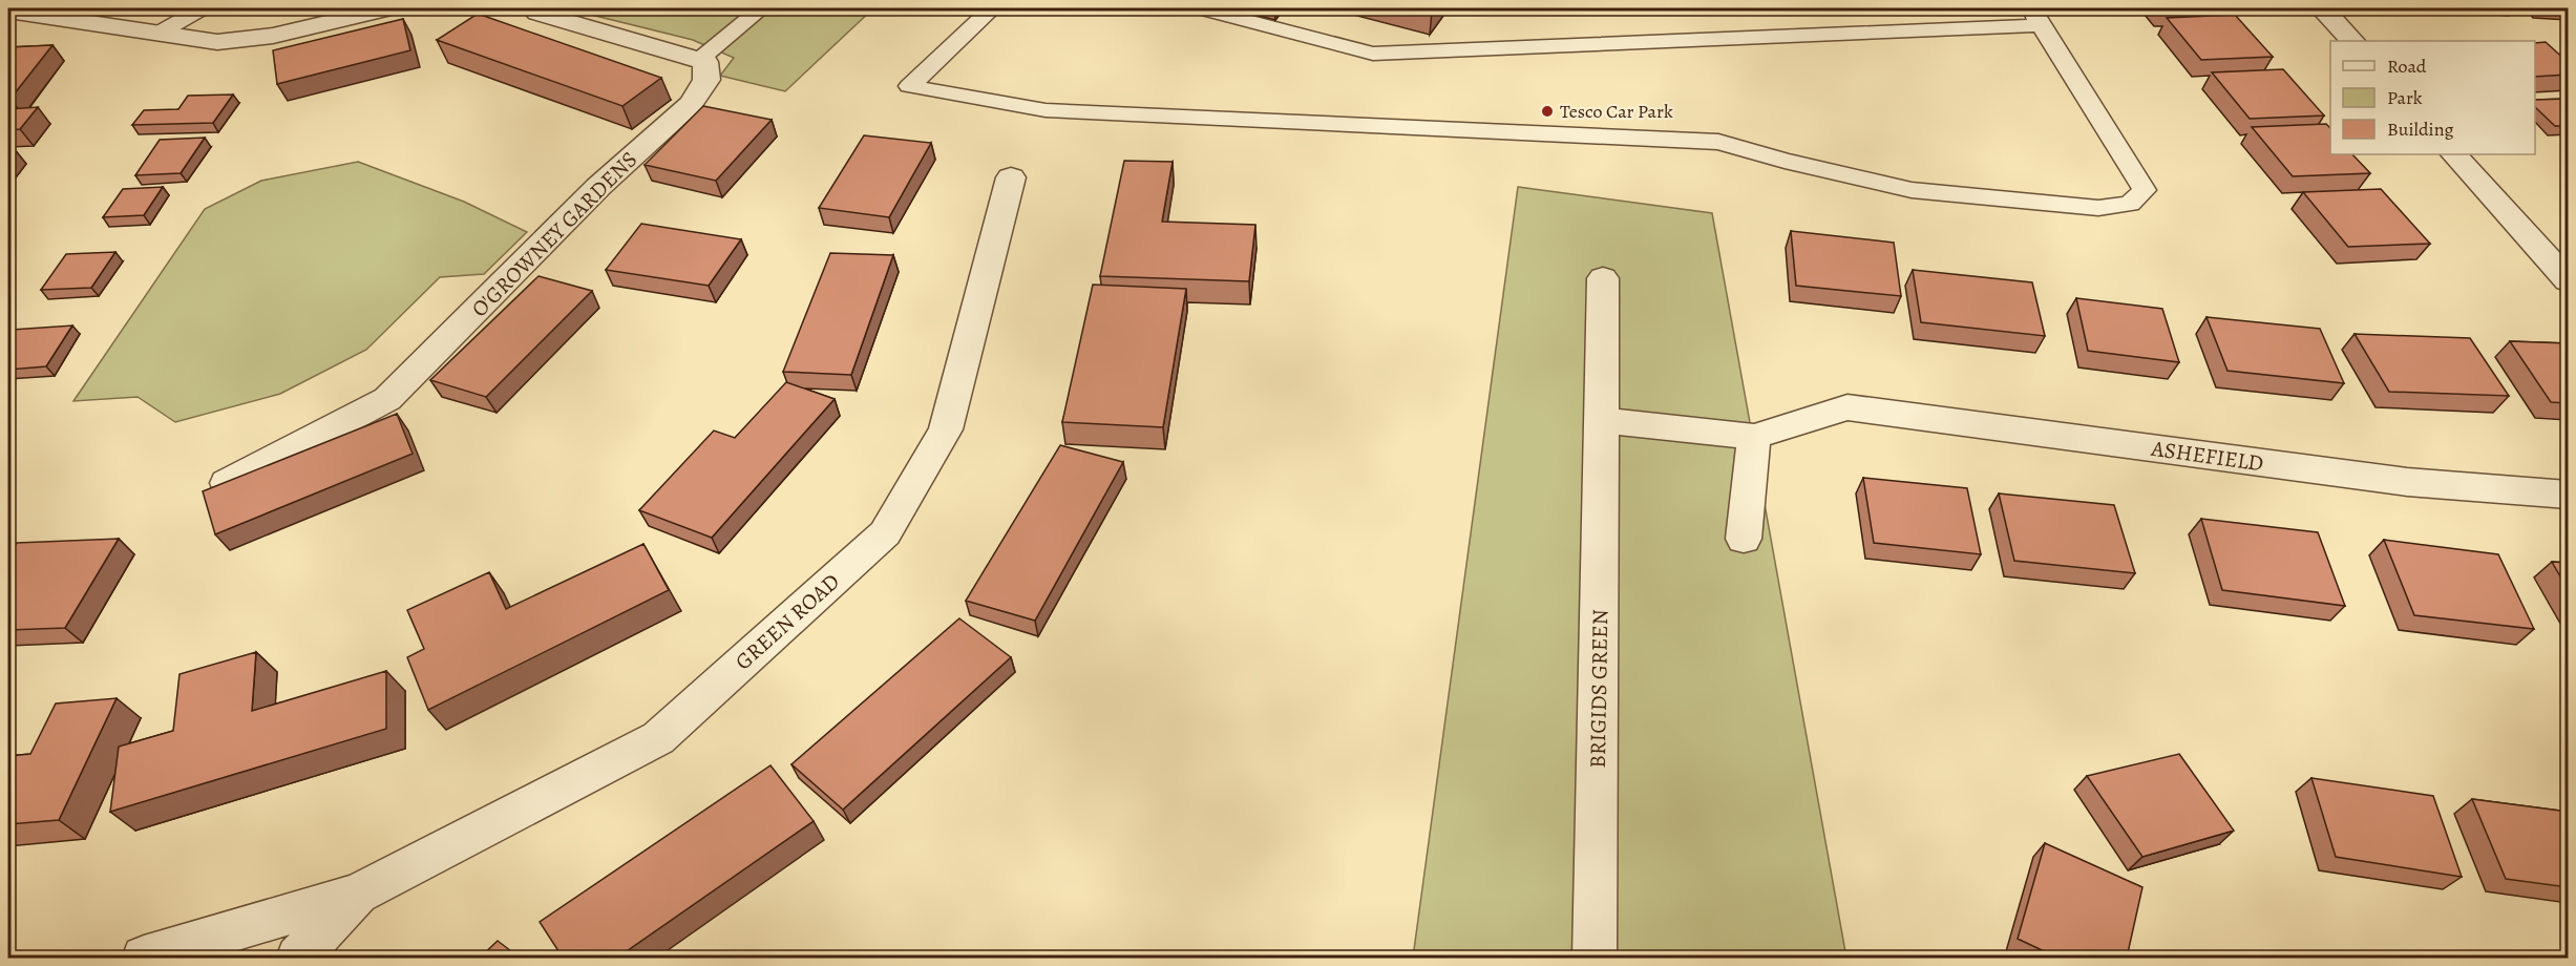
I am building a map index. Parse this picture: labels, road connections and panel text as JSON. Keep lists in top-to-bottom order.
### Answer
{
  "streets": {
    "street": [
      "O'GROWNEY GARDENS",
      "ASHEFIELD",
      "GREEN ROAD",
      "BRIGIDS GREEN"
    ]
  },
  "places": ["Tesco Car Park"],
  "legend": ["Road", "Park", "Building"]
}
